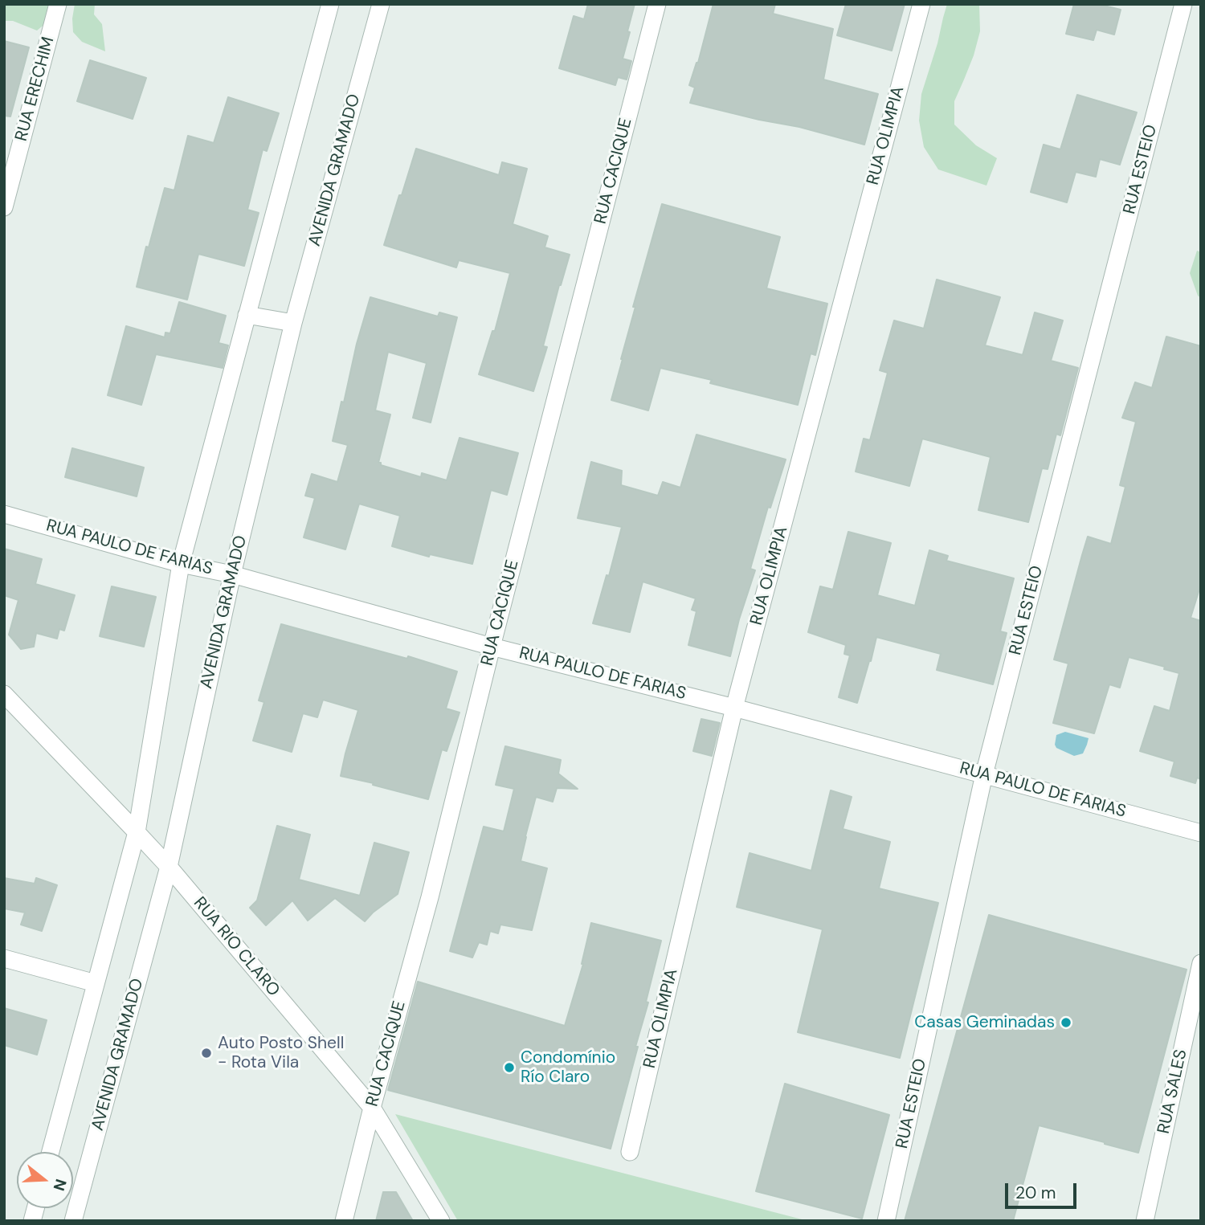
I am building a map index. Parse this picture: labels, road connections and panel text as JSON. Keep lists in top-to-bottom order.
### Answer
{
  "streets": {
    "street": [
      "RUA ERECHIM",
      "RUA OLIMPIA",
      "RUA ESTEIO",
      "AVENIDA GRAMADO",
      "RUA CACIQUE",
      "RUA PAULO DE FARIAS",
      "RUA RIO CLARO",
      "RUA SALES"
    ]
  },
  "crossings": [
    ["RUA OLIMPIA", "RUA PAULO DE FARIAS"],
    ["RUA ESTEIO", "RUA PAULO DE FARIAS"],
    ["AVENIDA GRAMADO", "RUA PAULO DE FARIAS"],
    ["AVENIDA GRAMADO", "RUA RIO CLARO"],
    ["RUA CACIQUE", "RUA PAULO DE FARIAS"],
    ["RUA CACIQUE", "RUA RIO CLARO"]
  ],
  "places": ["Casas Geminadas", "Auto Posto Shell - Rota Vila", "Condomínio Río Claro"],
  "scale_bar": "20 m",
  "north": "right"
}
